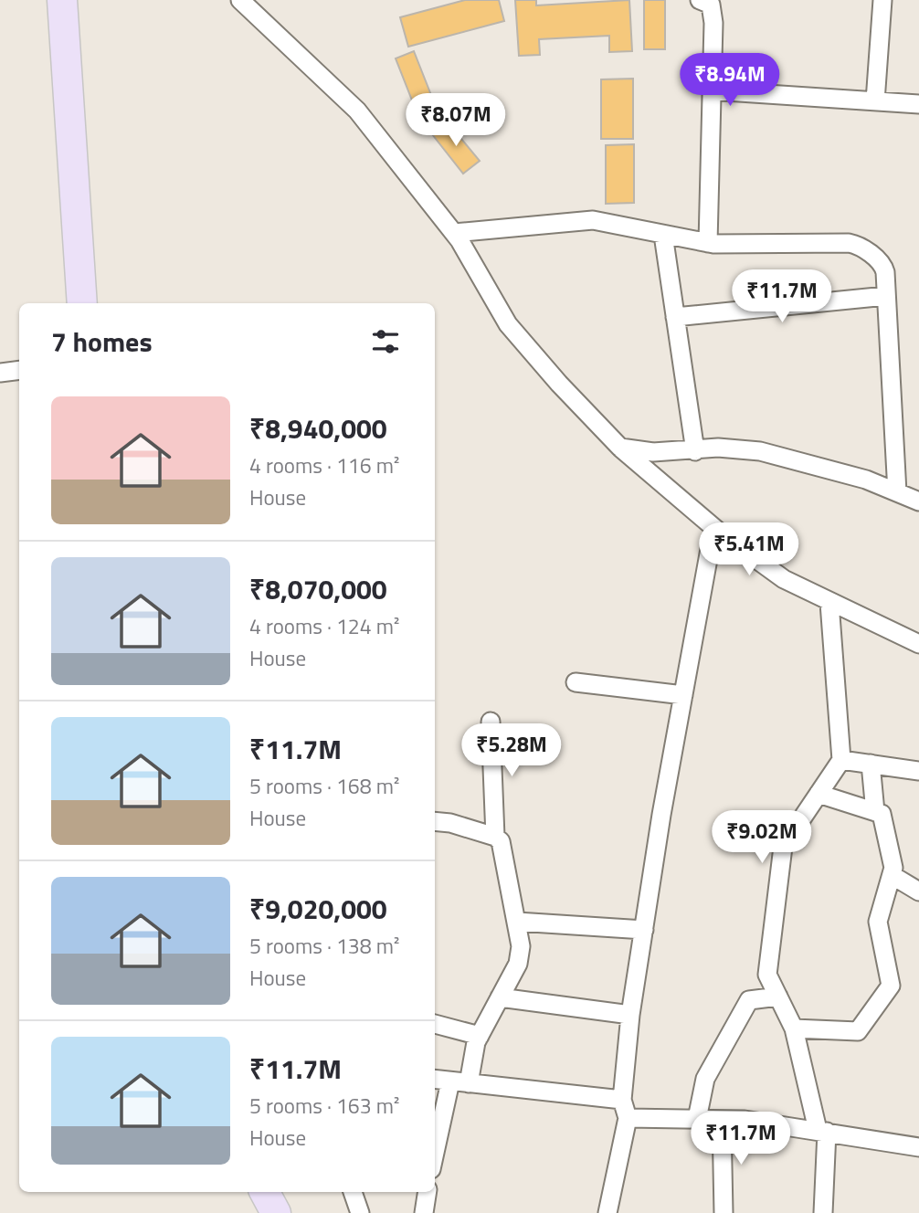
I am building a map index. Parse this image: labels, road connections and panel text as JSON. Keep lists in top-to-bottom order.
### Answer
{
  "page": {
    "price": [
      "₹8.94M",
      "₹8.07M",
      "₹11.7M",
      "₹5.41M",
      "₹5.28M",
      "₹9.02M",
      "₹11.7M"
    ],
    "heading": "7 homes",
    "list": [
      {
        "name": "₹8,940,000",
        "note": "4 rooms · 116 m² · House"
      },
      {
        "name": "₹8,070,000",
        "note": "4 rooms · 124 m² · House"
      },
      {
        "name": "₹11.7M",
        "note": "5 rooms · 168 m² · House"
      },
      {
        "name": "₹9,020,000",
        "note": "5 rooms · 138 m² · House"
      },
      {
        "name": "₹11.7M",
        "note": "5 rooms · 163 m² · House"
      }
    ]
  }
}
